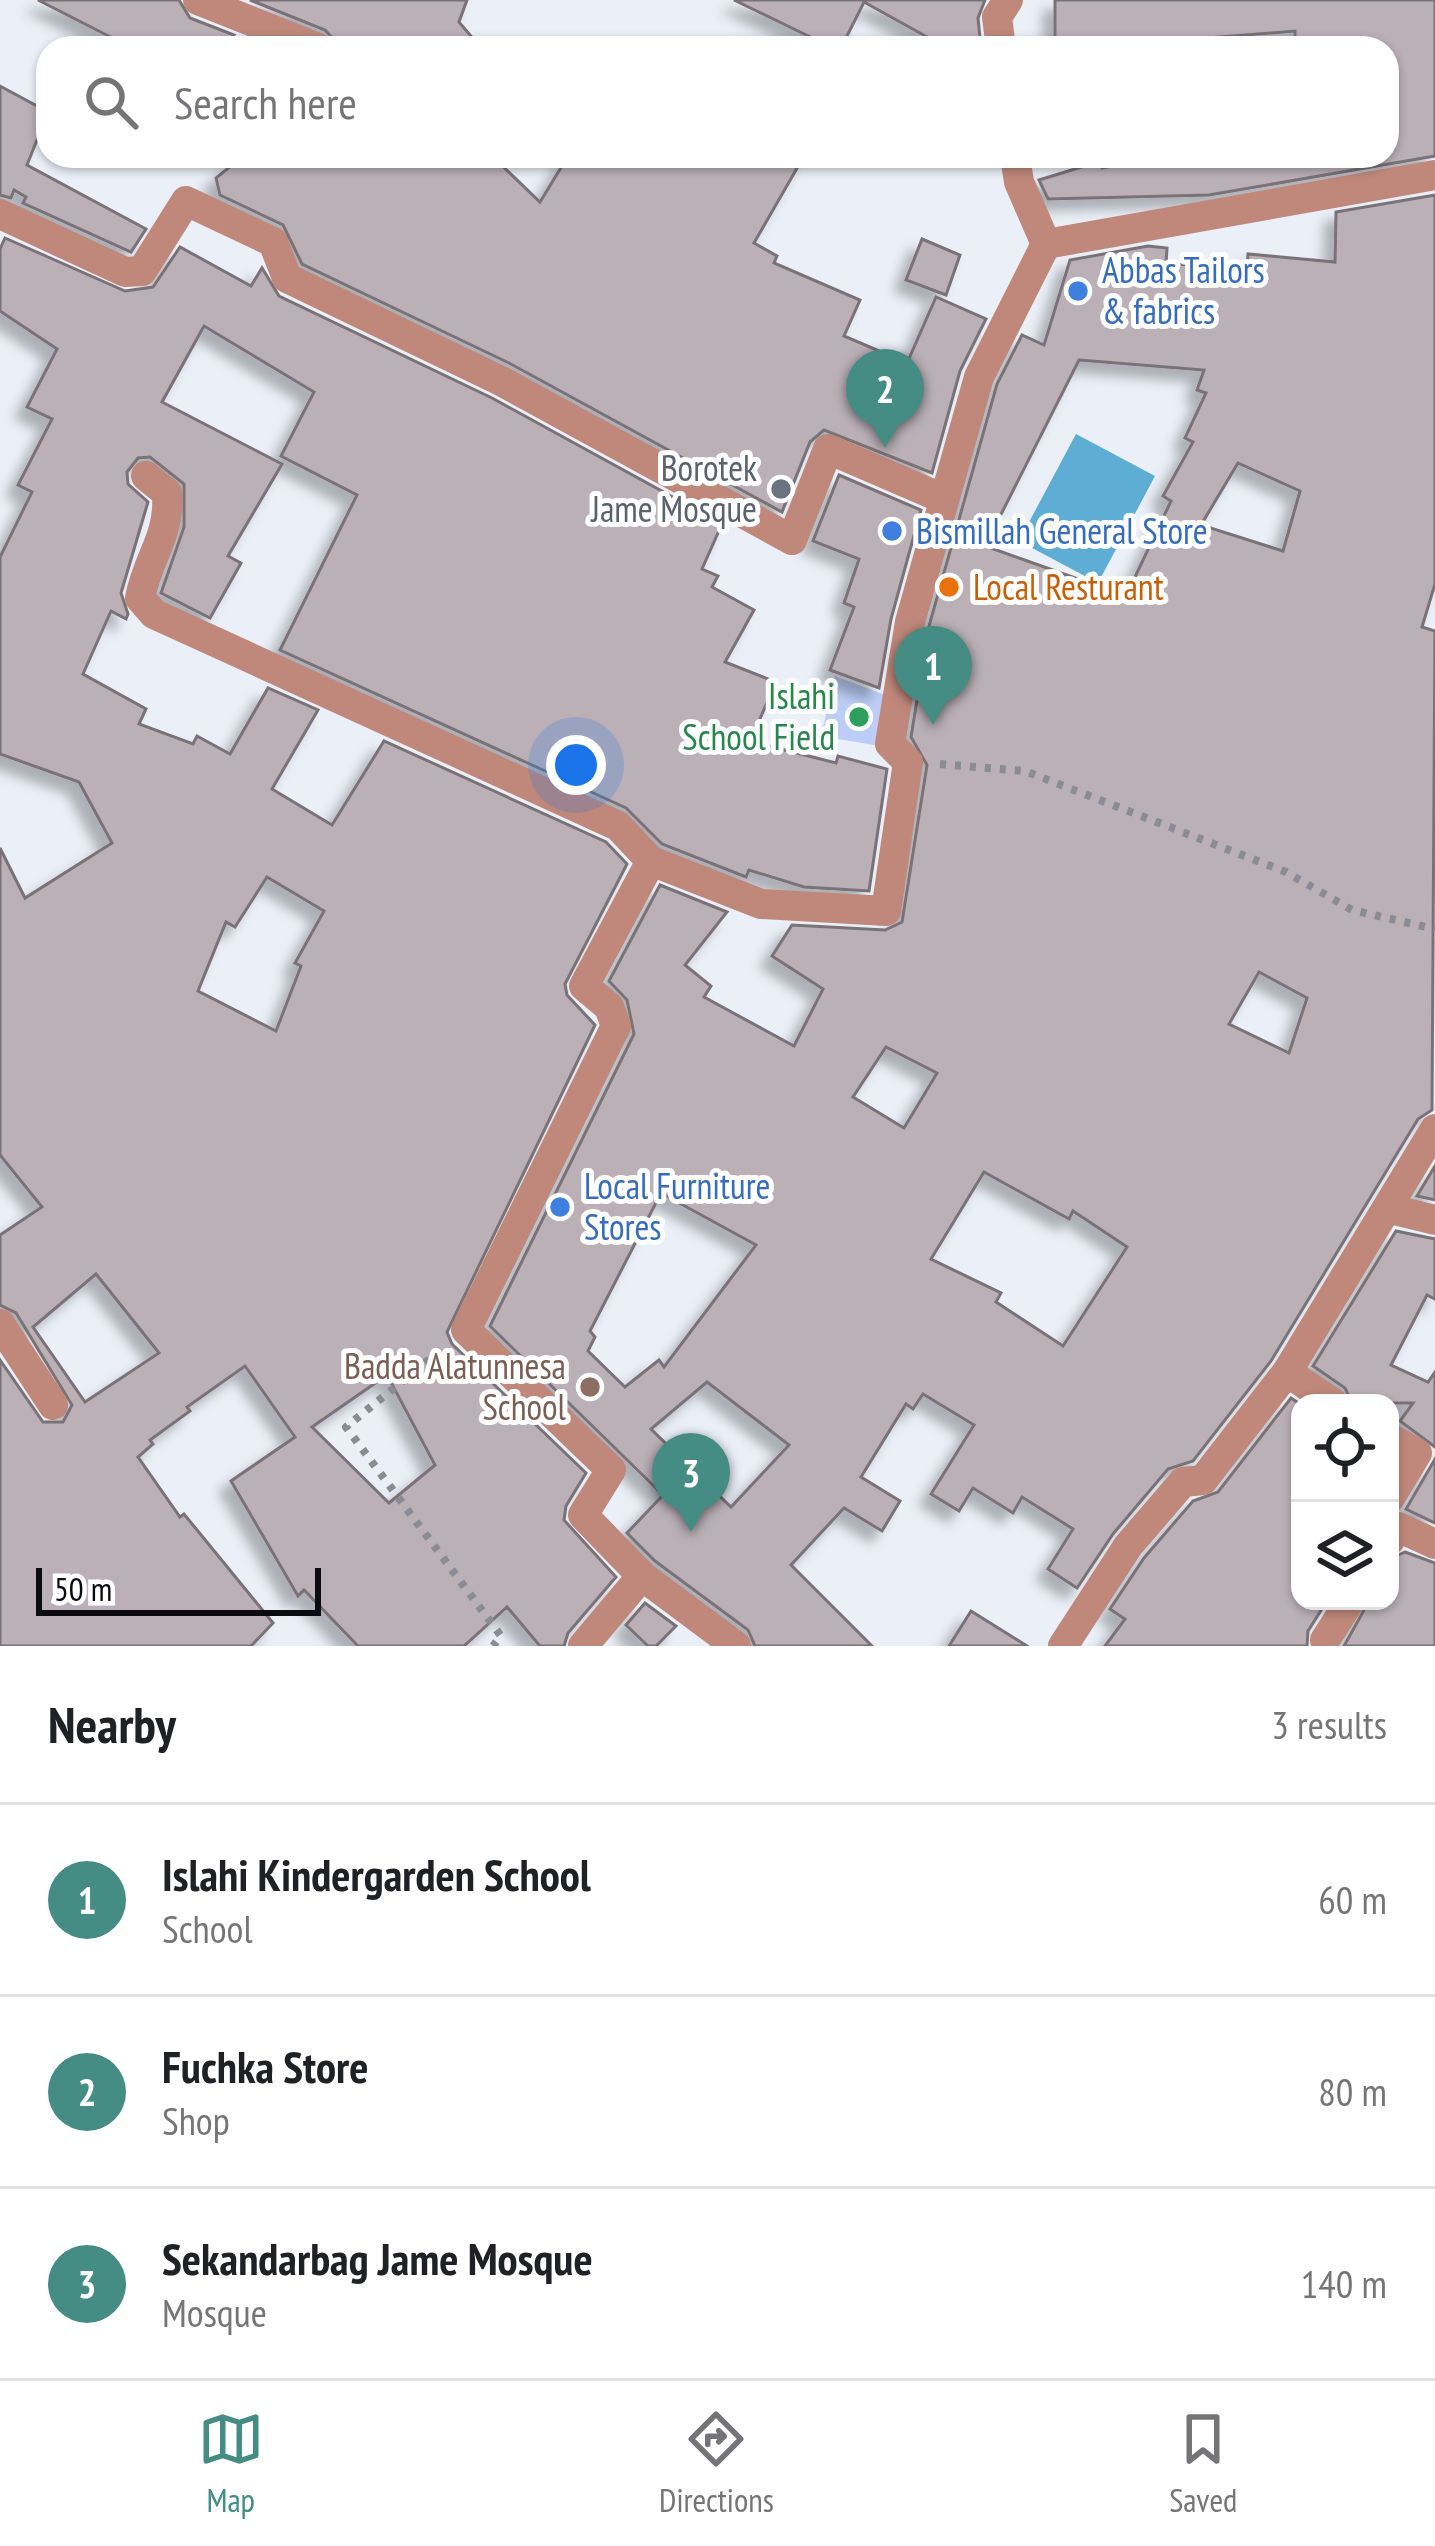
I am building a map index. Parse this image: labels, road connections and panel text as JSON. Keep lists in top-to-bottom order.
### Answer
{
  "places": [
    "Abbas Tailors & fabrics",
    "Borotek Jame Mosque",
    "Bismillah General Store",
    "Local Resturant",
    "Islahi School Field",
    "Local Furniture Stores",
    "Badda Alatunnesa School"
  ],
  "scale_bar": "50 m",
  "page": {
    "search": "Search here",
    "pins": ["2", "1", "3"],
    "scale": "50 m",
    "heading": ["Nearby", "3 results"],
    "list": [
      {
        "mark": "1",
        "name": "Islahi Kindergarden School",
        "note": "School",
        "value": "60 m"
      },
      {
        "mark": "2",
        "name": "Fuchka Store",
        "note": "Shop",
        "value": "80 m"
      },
      {
        "mark": "3",
        "name": "Sekandarbag Jame Mosque",
        "note": "Mosque",
        "value": "140 m"
      }
    ],
    "nav": ["Map", "Directions", "Saved"]
  }
}
